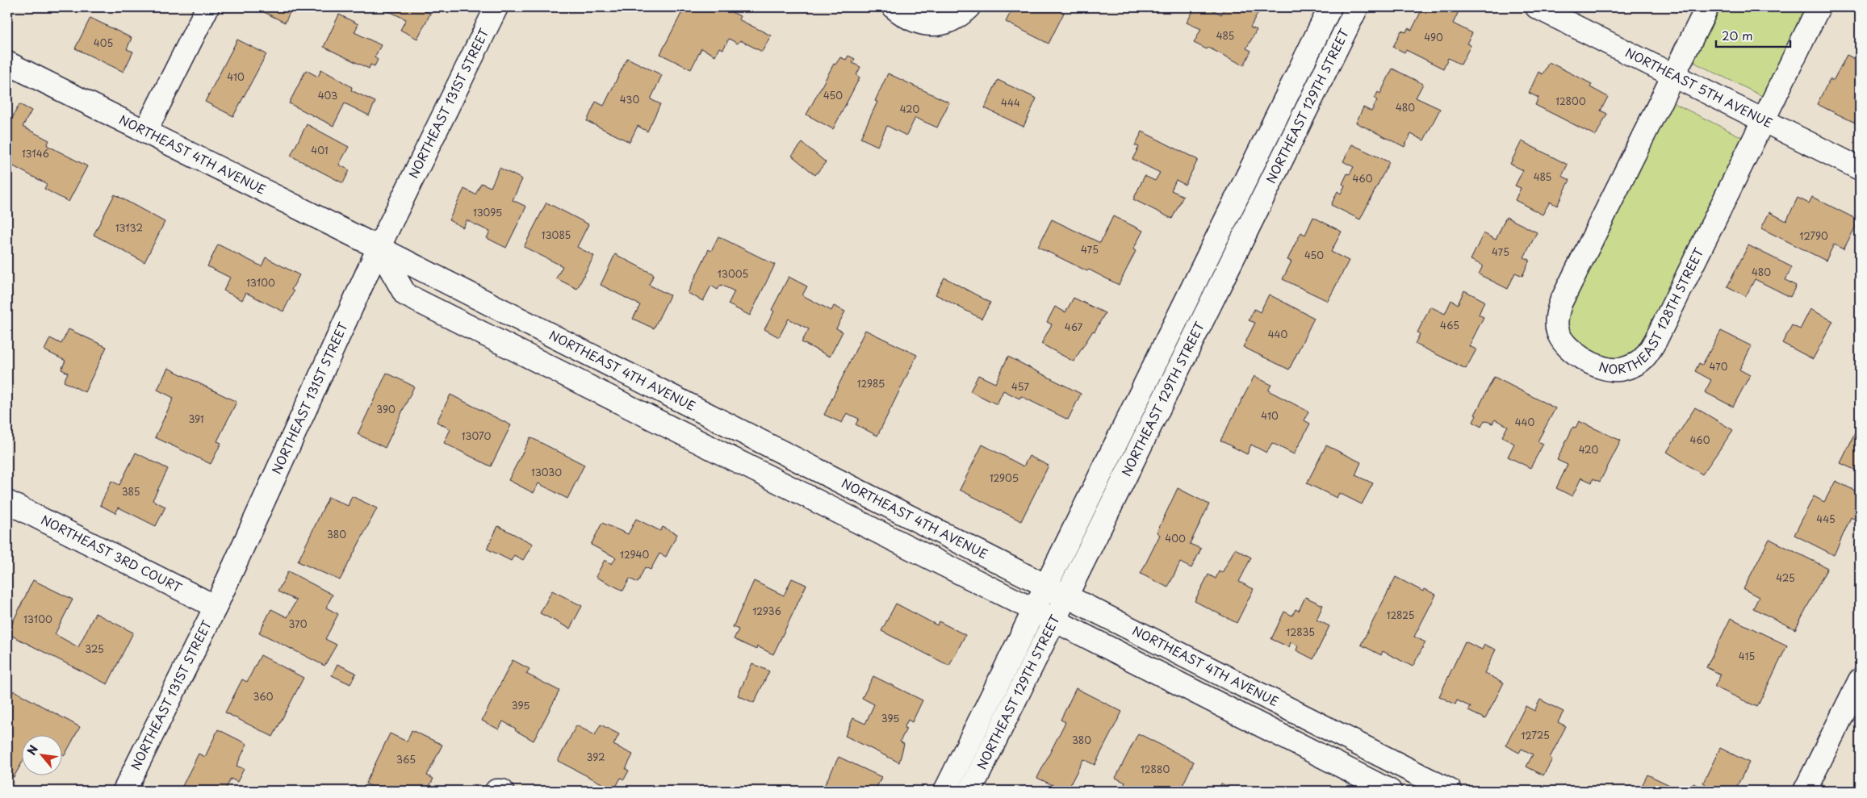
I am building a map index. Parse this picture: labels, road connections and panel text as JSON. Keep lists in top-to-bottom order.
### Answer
{
  "streets": {
    "street": [
      "NORTHEAST 5TH AVENUE",
      "NORTHEAST 131ST STREET",
      "NORTHEAST 129TH STREET",
      "NORTHEAST 4TH AVENUE",
      "NORTHEAST 128TH STREET",
      "NORTHEAST 3RD COURT"
    ]
  },
  "crossings": [
    ["NORTHEAST 5TH AVENUE", "NORTHEAST 128TH STREET"],
    ["NORTHEAST 131ST STREET", "NORTHEAST 4TH AVENUE"],
    ["NORTHEAST 131ST STREET", "NORTHEAST 3RD COURT"],
    ["NORTHEAST 129TH STREET", "NORTHEAST 4TH AVENUE"]
  ],
  "house_numbers": [
    "485",
    "490",
    "405",
    "410",
    "403",
    "450",
    "430",
    "12800",
    "444",
    "480",
    "420",
    "401",
    "13146",
    "485",
    "460",
    "13095",
    "13132",
    "13085",
    "12790",
    "475",
    "475",
    "450",
    "480",
    "13005",
    "13100",
    "465",
    "467",
    "440",
    "470",
    "12985",
    "457",
    "390",
    "410",
    "391",
    "440",
    "13070",
    "460",
    "420",
    "13030",
    "12905",
    "385",
    "445",
    "380",
    "400",
    "12940",
    "425",
    "12936",
    "12825",
    "13100",
    "370",
    "12835",
    "325",
    "415",
    "360",
    "395",
    "395",
    "12725",
    "380",
    "392",
    "365",
    "12880"
  ],
  "scale_bar": "20 m",
  "north": "top left"
}
